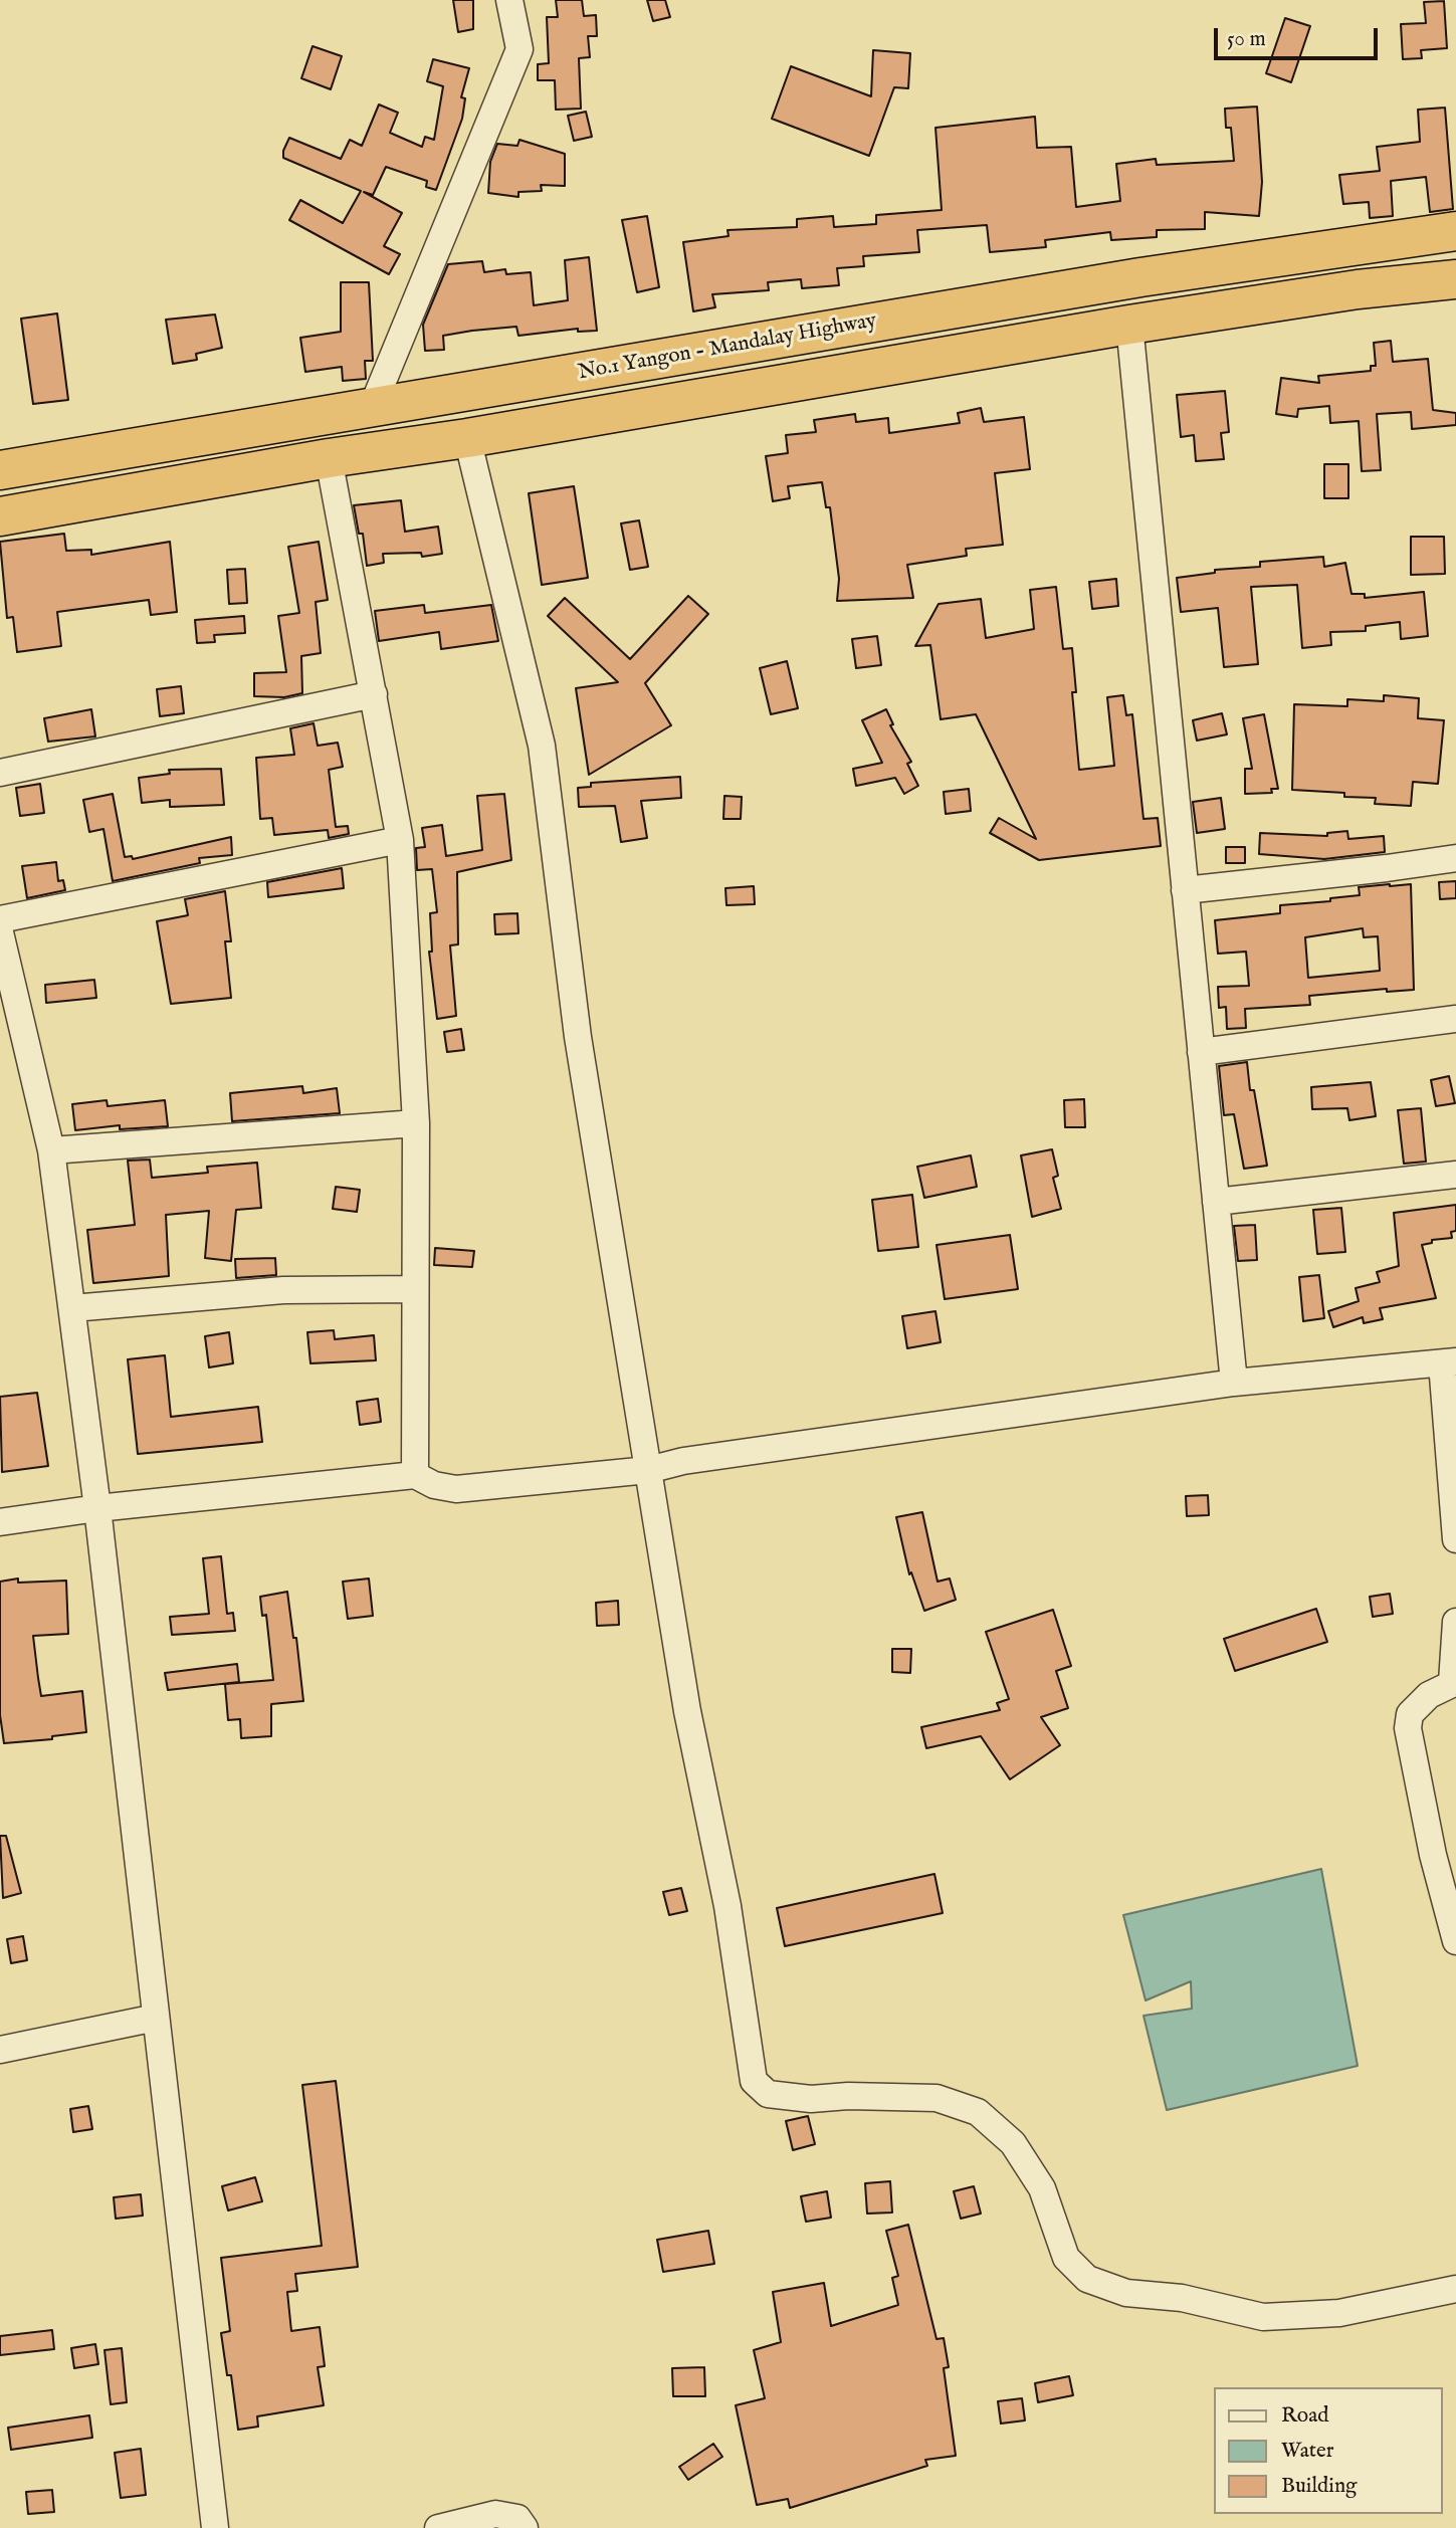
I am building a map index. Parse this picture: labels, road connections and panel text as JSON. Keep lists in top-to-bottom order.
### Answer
{
  "streets": {
    "highway": ["No.1 Yangon - Mandalay Highway"]
  },
  "legend": ["Road", "Water", "Building"],
  "scale_bar": "50 m"
}
